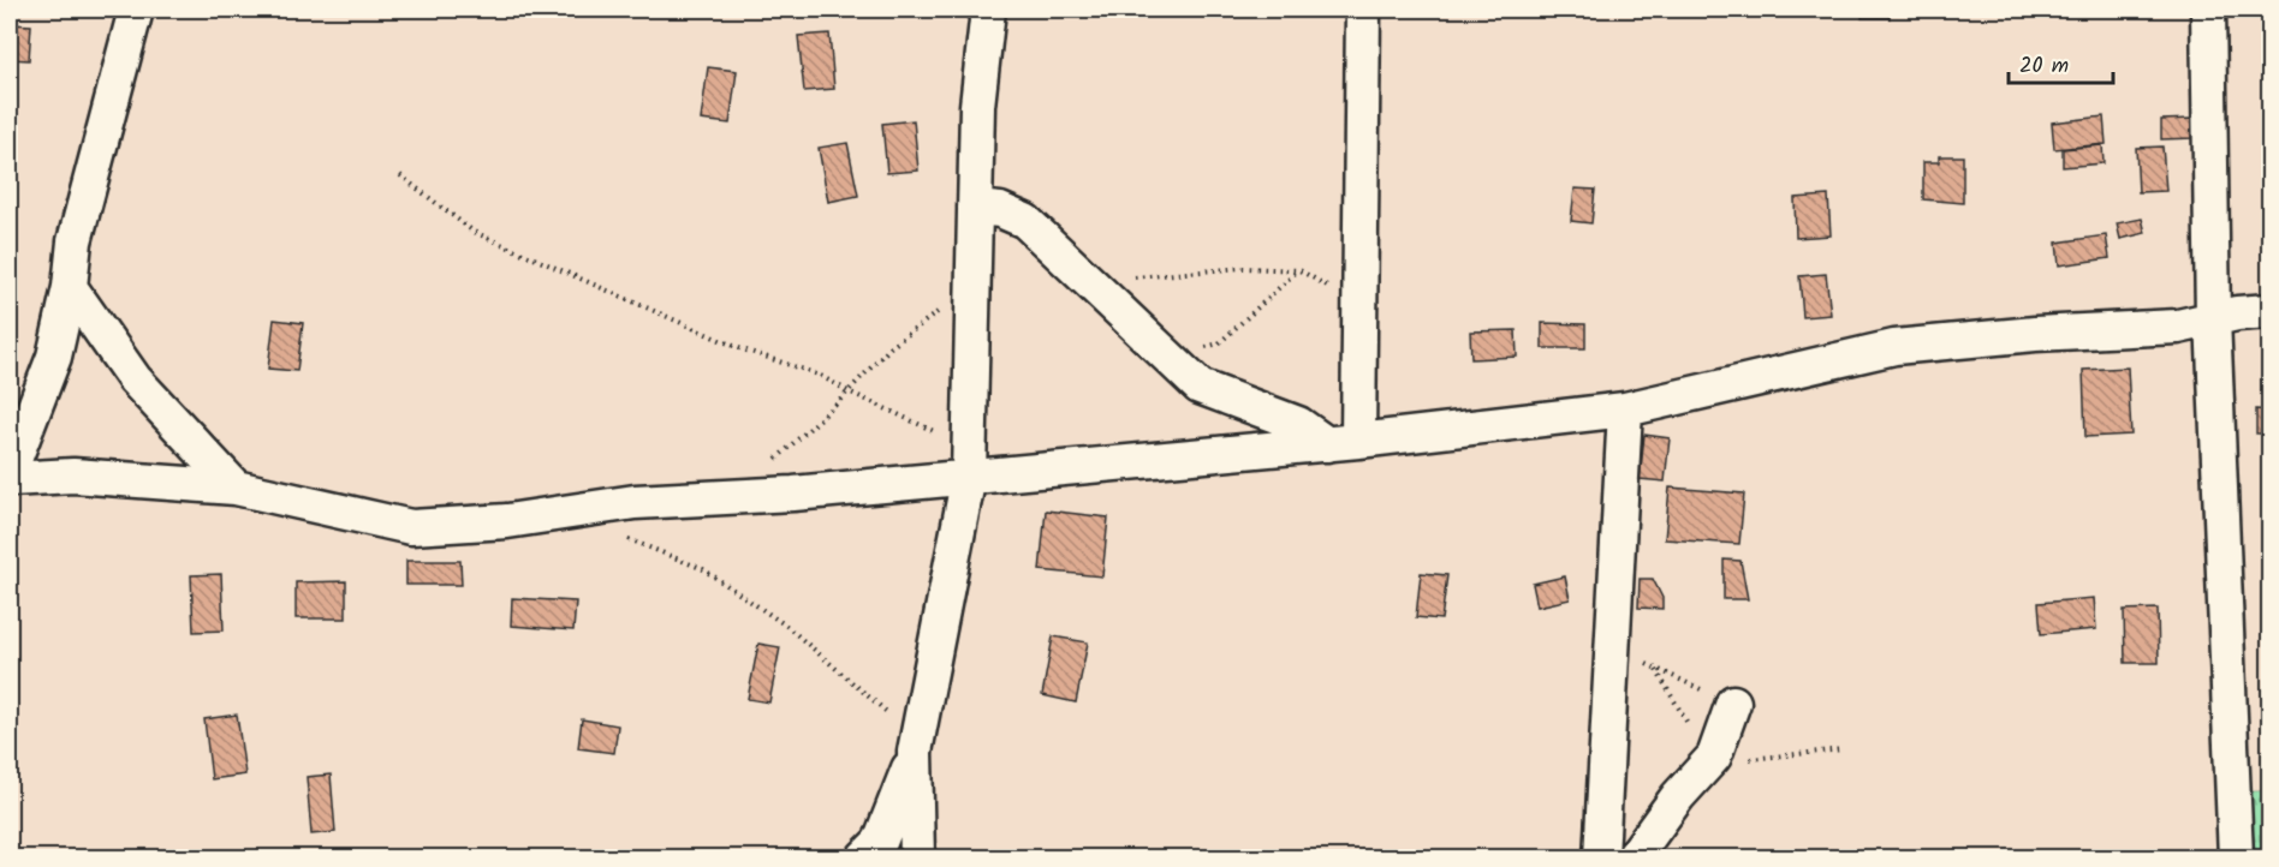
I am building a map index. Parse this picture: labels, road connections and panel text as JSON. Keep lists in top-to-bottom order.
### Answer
{
  "scale_bar": "20 m"
}
